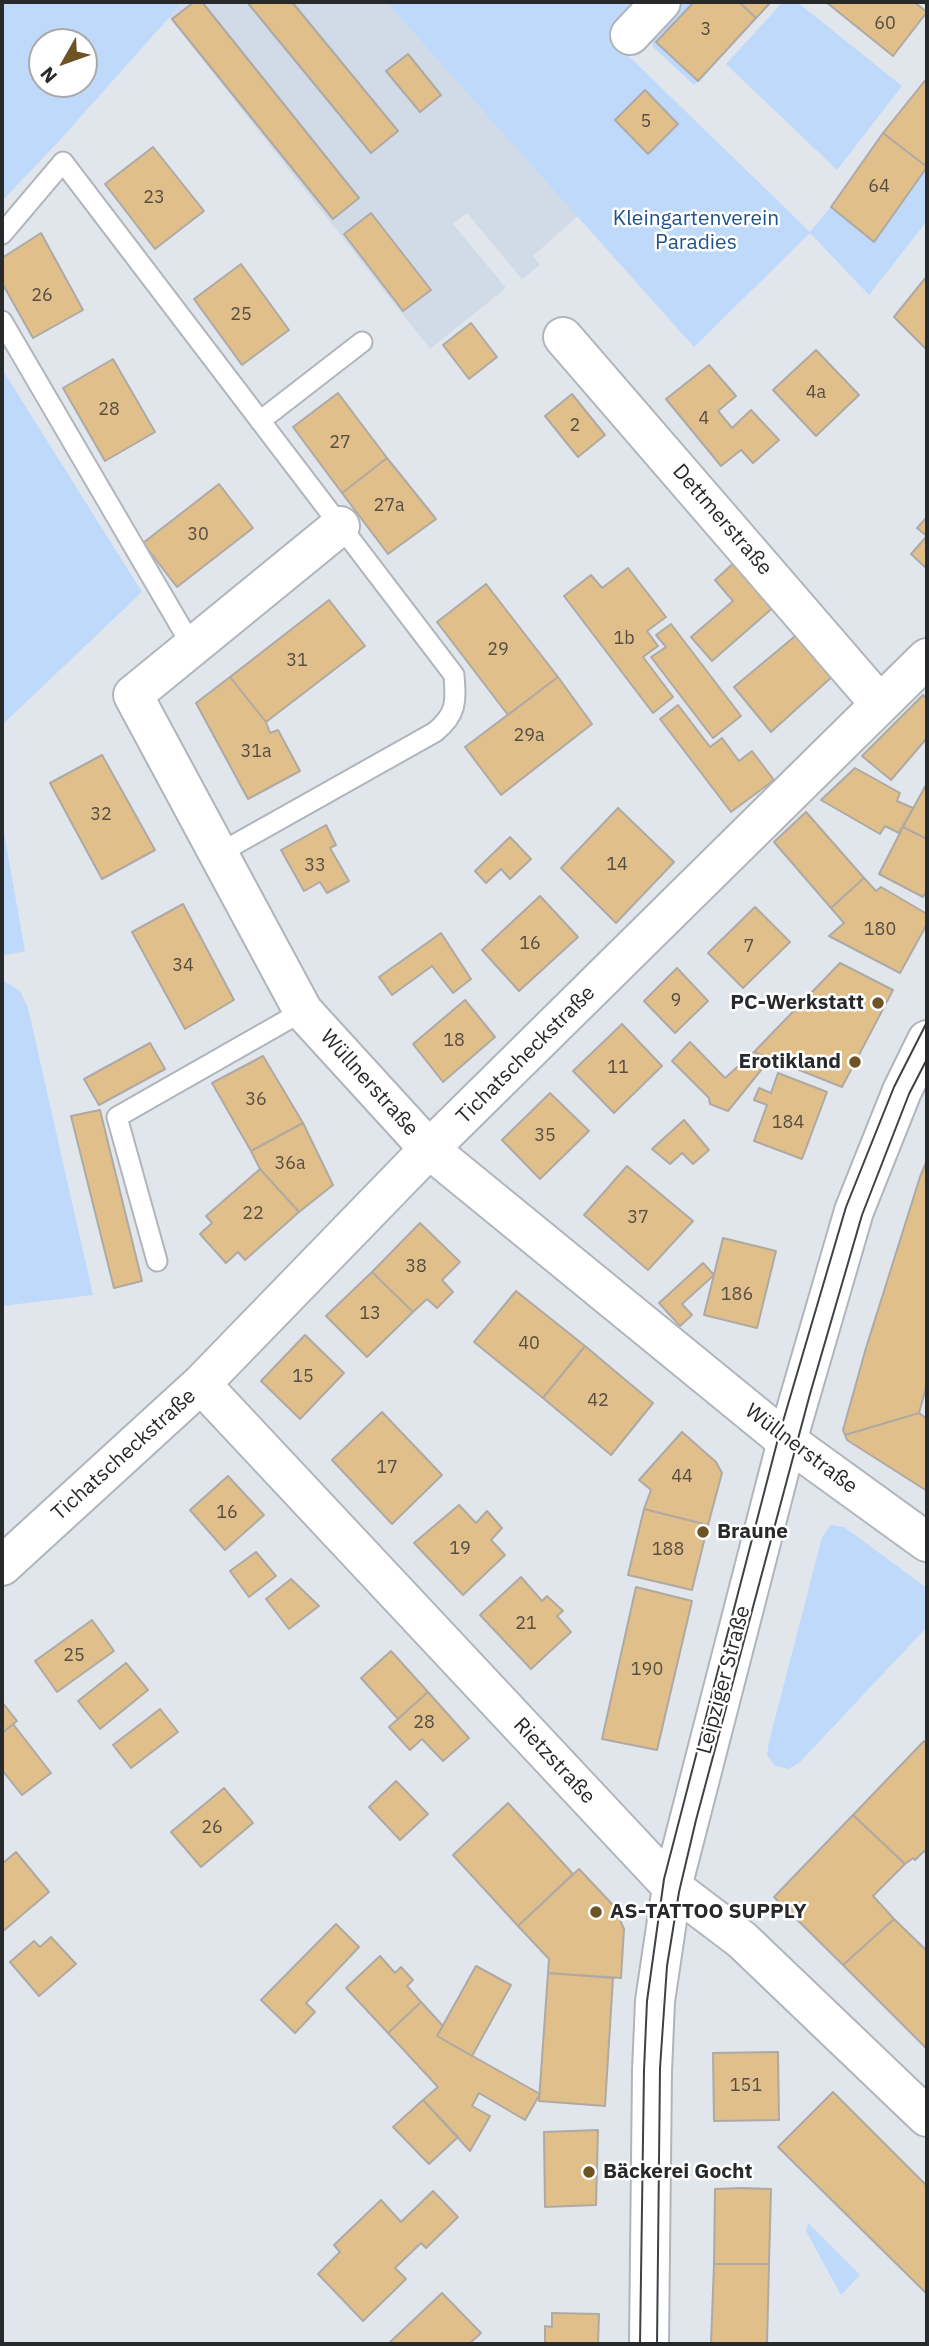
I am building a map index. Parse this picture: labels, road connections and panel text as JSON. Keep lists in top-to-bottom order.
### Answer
{
  "streets": {
    "street": [
      "Dettmerstraße",
      "Tichatscheckstraße",
      "Wüllnerstraße",
      "Leipziger Straße",
      "Rietzstraße"
    ]
  },
  "crossings": [
    ["Dettmerstraße", "Tichatscheckstraße"],
    ["Tichatscheckstraße", "Wüllnerstraße"],
    ["Tichatscheckstraße", "Rietzstraße"],
    ["Wüllnerstraße", "Leipziger Straße"],
    ["Leipziger Straße", "Rietzstraße"]
  ],
  "parks": ["Kleingartenverein Paradies"],
  "places": [
    "PC-Werkstatt",
    "Erotikland",
    "Braune",
    "AS-TATTOO SUPPLY",
    "Bäckerei Gocht"
  ],
  "house_numbers": [
    "60",
    "3",
    "5",
    "64",
    "23",
    "26",
    "25",
    "4a",
    "28",
    "4",
    "2",
    "27",
    "27a",
    "30",
    "1b",
    "29",
    "31",
    "29a",
    "31a",
    "32",
    "14",
    "33",
    "180",
    "16",
    "7",
    "34",
    "9",
    "18",
    "11",
    "36",
    "184",
    "35",
    "36a",
    "22",
    "37",
    "38",
    "186",
    "13",
    "40",
    "15",
    "42",
    "17",
    "44",
    "16",
    "19",
    "188",
    "21",
    "25",
    "190",
    "28",
    "26",
    "151"
  ],
  "north": "bottom left"
}
